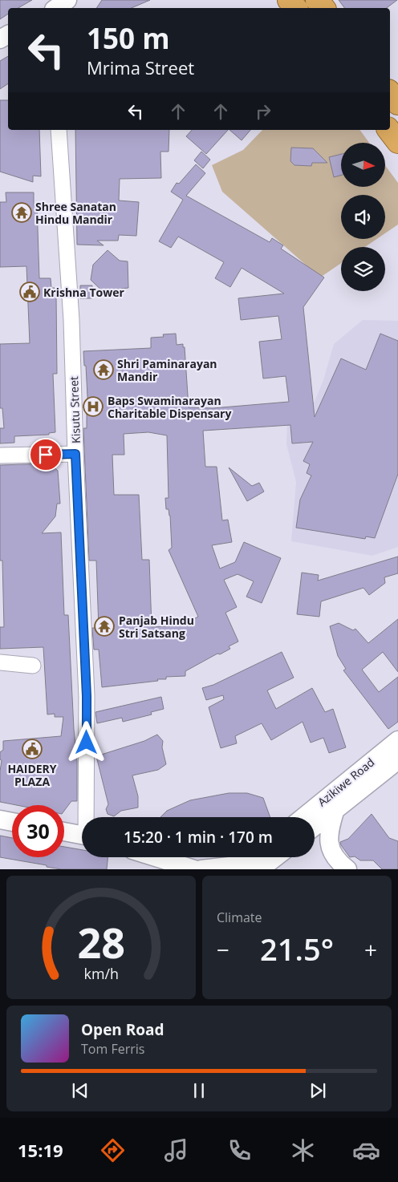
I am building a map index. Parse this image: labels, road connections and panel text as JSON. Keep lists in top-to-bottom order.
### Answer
{
  "streets": {
    "street": ["Kisutu Street", "Azikiwe Road"]
  },
  "places": {
    "temple": ["Shree Sanatan Hindu Mandir", "Shri Paminarayan Mandir", "Panjab Hindu Stri Satsang"],
    "public building": ["Krishna Tower", "HAIDERY PLAZA"],
    "hospital": ["Baps Swaminarayan Charitable Dispensary"]
  },
  "north": "right",
  "page": {
    "turn": ["150 m", "Mrima Street"],
    "limit": "30",
    "trip": "15:20 · 1 min · 170 m",
    "tile": "Climate",
    "heat": ["−", "21.5°", "+"],
    "song": ["Open Road", "Tom Ferris"],
    "tabs": "15:19",
    "gauge": ["28", "km/h"]
  }
}
